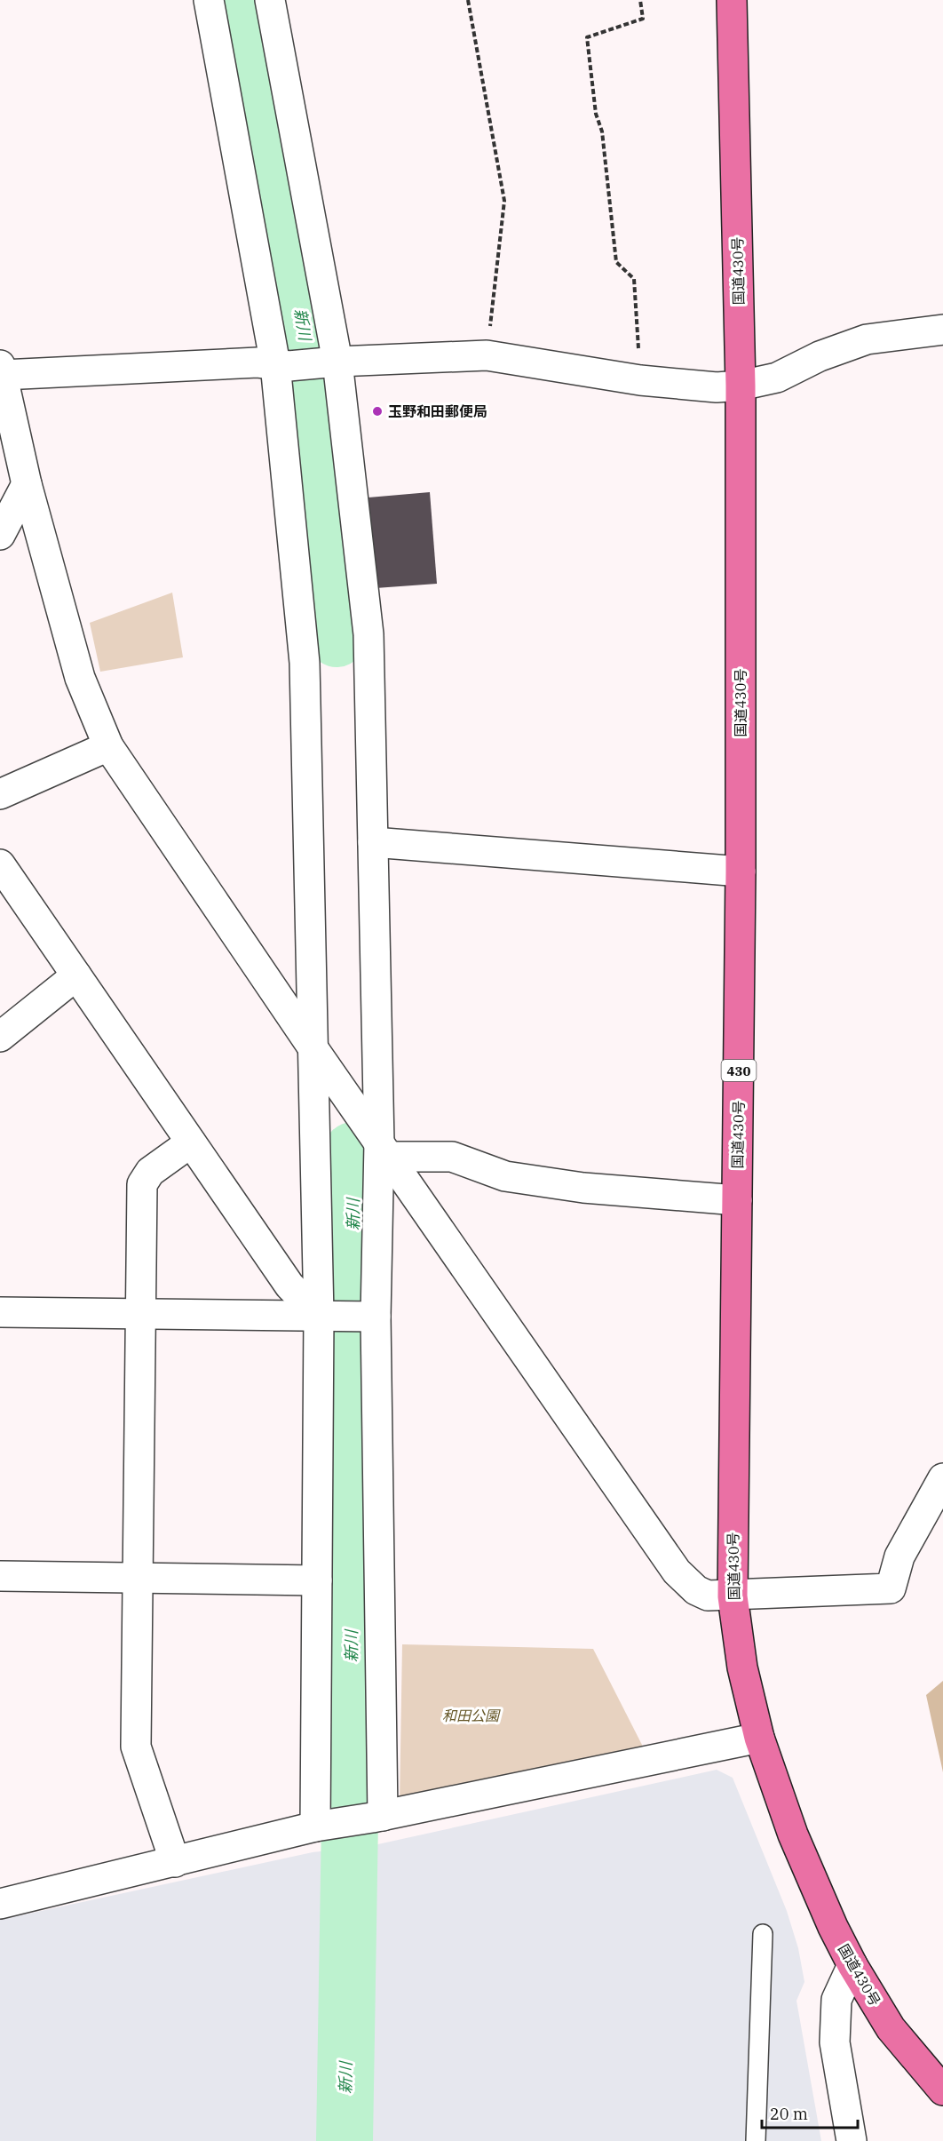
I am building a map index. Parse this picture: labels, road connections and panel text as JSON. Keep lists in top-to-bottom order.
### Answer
{
  "streets": {
    "highway": ["国道430号", "430"]
  },
  "water": ["新川"],
  "parks": ["和田公園"],
  "places": ["玉野和田郵便局"],
  "scale_bar": "20 m"
}
